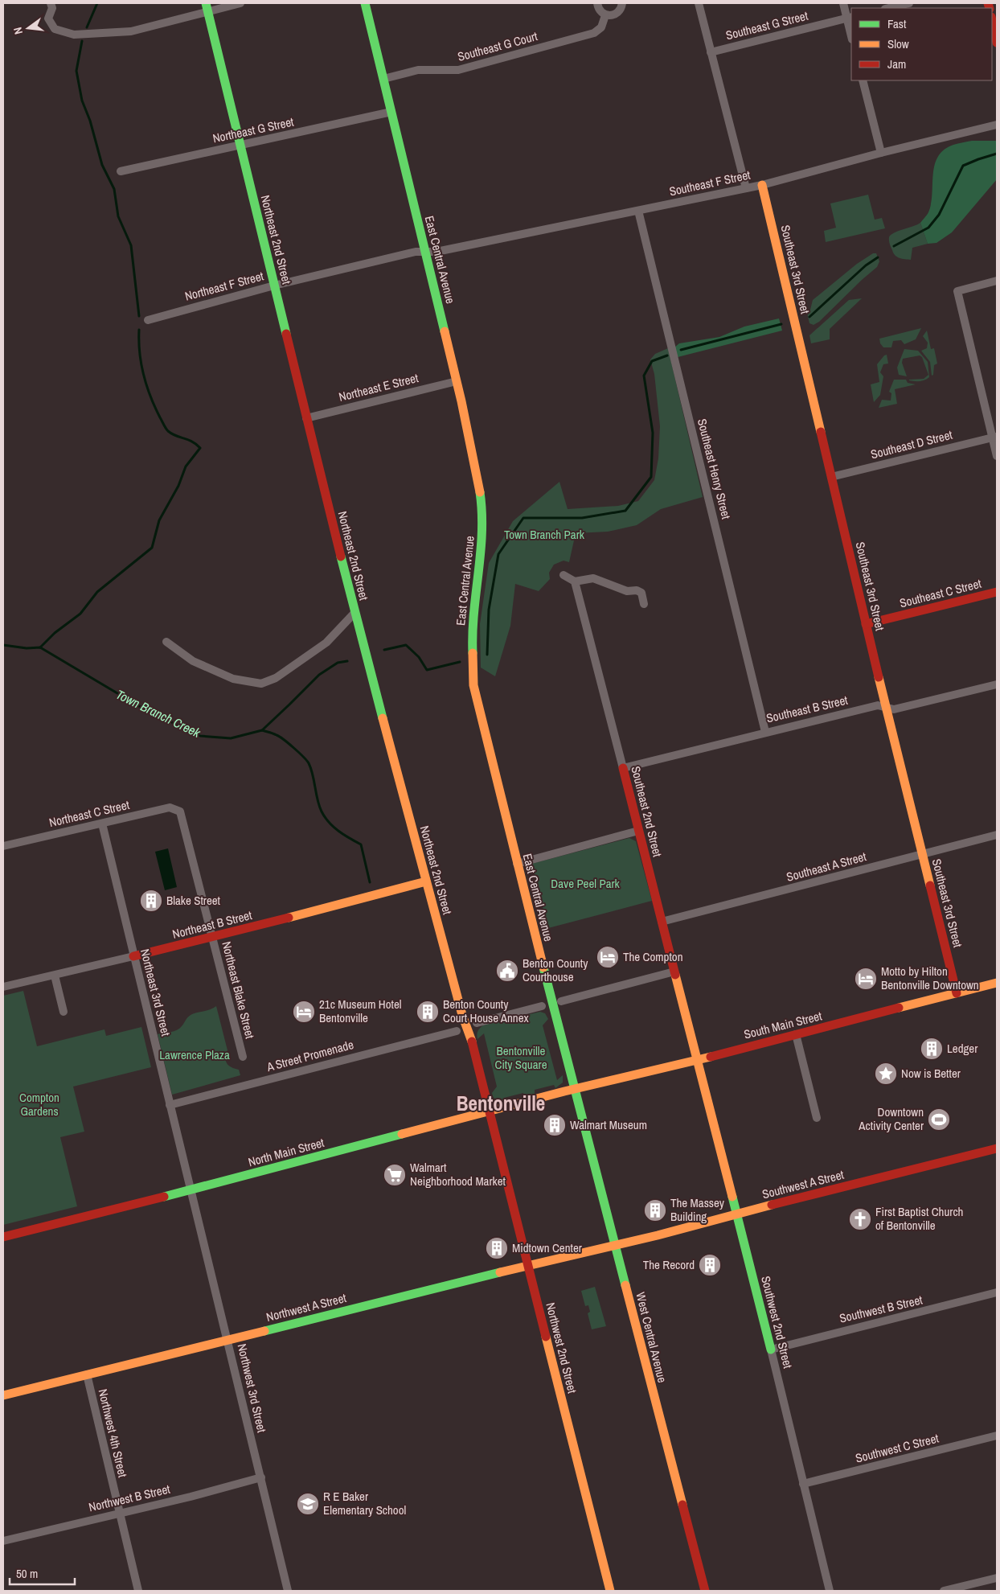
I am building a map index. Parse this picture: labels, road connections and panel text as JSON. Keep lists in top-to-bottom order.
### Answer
{
  "streets": {
    "street": [
      "Southeast G Street",
      "Southeast G Court",
      "Northeast G Street",
      "Southeast F Street",
      "Northeast 2nd Street",
      "East Central Avenue",
      "Southeast 3rd Street",
      "Northeast F Street",
      "Northeast E Street",
      "Southeast D Street",
      "Southeast Henry Street",
      "Southeast C Street",
      "Southeast B Street",
      "Southeast 2nd Street",
      "Northeast C Street",
      "Southeast A Street",
      "Northeast B Street",
      "Northeast Blake Street",
      "Northeast 3rd Street",
      "South Main Street",
      "A Street Promenade",
      "North Main Street",
      "Southwest A Street",
      "Northwest A Street",
      "Southwest B Street",
      "Southwest 2nd Street",
      "West Central Avenue",
      "Northwest 2nd Street",
      "Northwest 3rd Street",
      "Northwest 4th Street",
      "Southwest C Street",
      "Northwest B Street"
    ]
  },
  "crossings": [
    ["Southeast G Court", "East Central Avenue"],
    ["Northeast G Street", "Northeast 2nd Street"],
    ["Northeast G Street", "East Central Avenue"],
    ["Southeast F Street", "East Central Avenue"],
    ["Southeast F Street", "Southeast 3rd Street"],
    ["Southeast F Street", "Northeast F Street"],
    ["Southeast F Street", "Southeast Henry Street"],
    ["Northeast 2nd Street", "Northeast F Street"],
    ["Northeast 2nd Street", "Northeast E Street"],
    ["Northeast 2nd Street", "Northeast B Street"],
    ["Northeast 2nd Street", "North Main Street"],
    ["Northeast 2nd Street", "Northwest 2nd Street"],
    ["East Central Avenue", "Northeast F Street"],
    ["East Central Avenue", "Northeast E Street"],
    ["East Central Avenue", "South Main Street"],
    ["East Central Avenue", "North Main Street"],
    ["East Central Avenue", "West Central Avenue"],
    ["Southeast 3rd Street", "Southeast D Street"],
    ["Southeast 3rd Street", "Southeast C Street"],
    ["Southeast 3rd Street", "Southeast B Street"],
    ["Southeast 3rd Street", "Southeast A Street"],
    ["Southeast 3rd Street", "South Main Street"],
    ["Southeast Henry Street", "Southeast B Street"],
    ["Southeast B Street", "Southeast 2nd Street"],
    ["Southeast 2nd Street", "Southeast A Street"],
    ["Southeast 2nd Street", "South Main Street"],
    ["Southeast 2nd Street", "Southwest 2nd Street"],
    ["Northeast C Street", "Northeast Blake Street"],
    ["Northeast C Street", "Northeast 3rd Street"],
    ["Northeast B Street", "Northeast Blake Street"],
    ["Northeast B Street", "Northeast 3rd Street"],
    ["Northeast 3rd Street", "A Street Promenade"],
    ["Northeast 3rd Street", "North Main Street"],
    ["Northeast 3rd Street", "Northwest 3rd Street"],
    ["South Main Street", "North Main Street"],
    ["South Main Street", "Southwest 2nd Street"],
    ["South Main Street", "West Central Avenue"],
    ["North Main Street", "West Central Avenue"],
    ["North Main Street", "Northwest 2nd Street"],
    ["North Main Street", "Northwest 3rd Street"],
    ["Southwest A Street", "Northwest A Street"],
    ["Southwest A Street", "Southwest 2nd Street"],
    ["Southwest A Street", "West Central Avenue"],
    ["Northwest A Street", "West Central Avenue"],
    ["Northwest A Street", "Northwest 2nd Street"],
    ["Northwest A Street", "Northwest 3rd Street"],
    ["Northwest A Street", "Northwest 4th Street"],
    ["Southwest B Street", "Southwest 2nd Street"],
    ["Southwest 2nd Street", "Southwest C Street"],
    ["Northwest 3rd Street", "Northwest B Street"],
    ["Northwest 4th Street", "Northwest B Street"]
  ],
  "districts": ["Bentonville"],
  "water": ["Town Branch Creek"],
  "parks": [
    "Town Branch Park",
    "Dave Peel Park",
    "Bentonville City Square",
    "Lawrence Plaza",
    "Compton Gardens"
  ],
  "places": {
    "building": [
      "Blake Street",
      "Benton County Court House Annex",
      "Ledger",
      "Walmart Museum",
      "The Massey Building",
      "Midtown Center",
      "The Record"
    ],
    "hotel": ["The Compton", "Motto by Hilton Bentonville Downtown", "21c Museum Hotel Bentonville"],
    "public building": ["Benton County Courthouse"],
    "place": ["Now is Better"],
    "sports": ["Downtown Activity Center"],
    "supermarket": ["Walmart Neighborhood Market"],
    "church": ["First Baptist Church of Bentonville"],
    "school or university": ["R E Baker Elementary School"]
  },
  "legend": ["Fast", "Slow", "Jam"],
  "scale_bar": "50 m",
  "north": "left"
}
